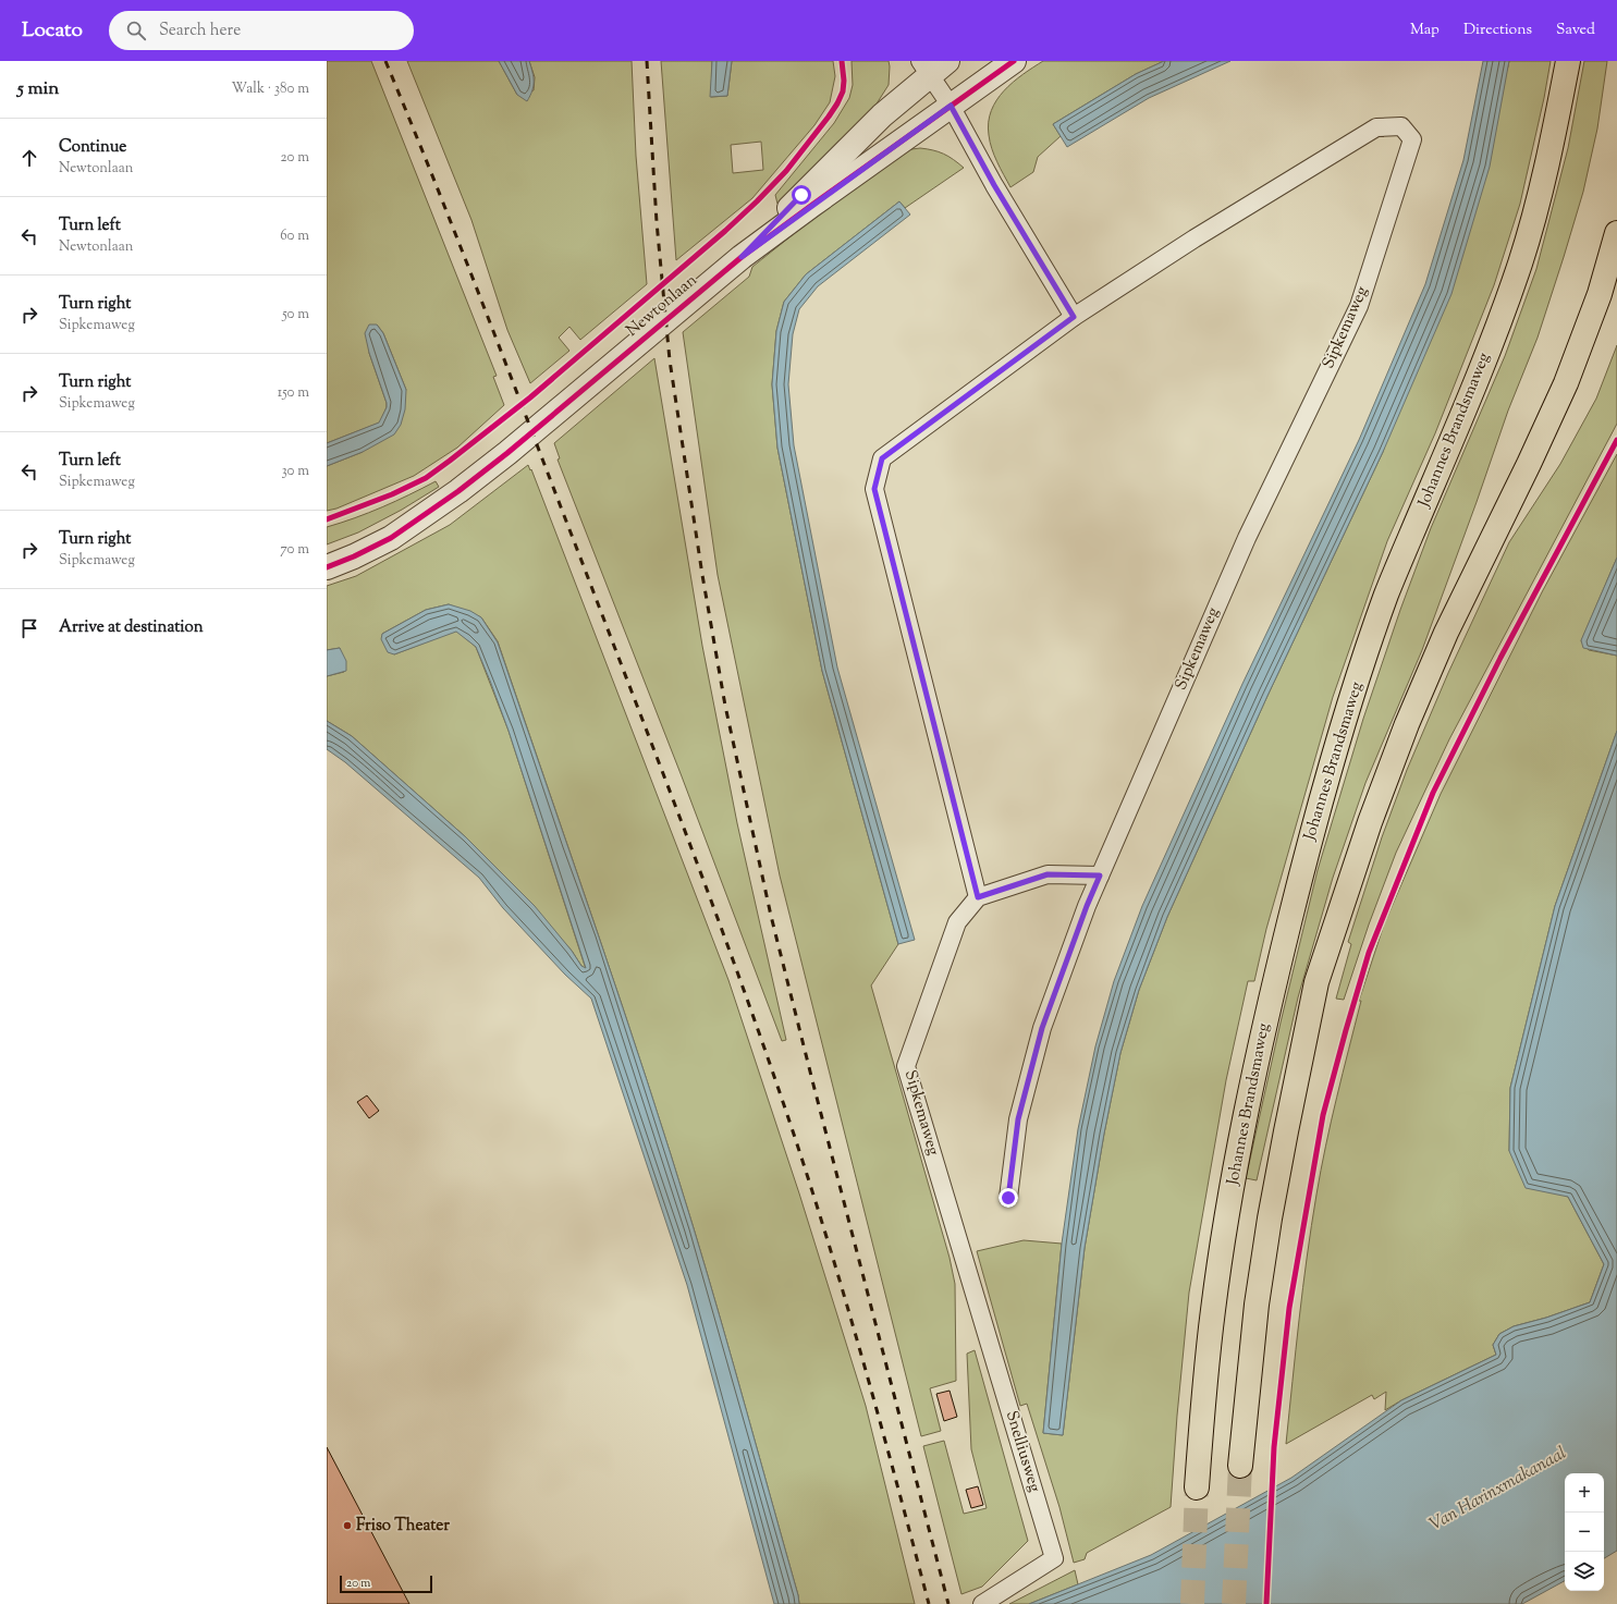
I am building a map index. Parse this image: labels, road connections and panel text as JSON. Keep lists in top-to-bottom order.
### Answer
{
  "streets": {
    "main road": ["Johannes Brandsmaweg"],
    "street": ["Newtonlaan"],
    "lane": ["Sipkemaweg", "Snelliusweg"]
  },
  "crossings": [
    ["Sipkemaweg", "Snelliusweg"]
  ],
  "water": ["Van Harinxmakanaal"],
  "places": ["Friso Theater"],
  "scale_bar": "20 m",
  "page": {
    "header": "Locato",
    "search": "Search here",
    "nav": ["Map", "Directions", "Saved"],
    "heading": ["5 min", "Walk · 380 m"],
    "list": [
      ["Continue", "Newtonlaan", "20 m"],
      ["Turn left", "Newtonlaan", "60 m"],
      ["Turn right", "Sipkemaweg", "50 m"],
      ["Turn right", "Sipkemaweg", "150 m"],
      ["Turn left", "Sipkemaweg", "30 m"],
      ["Turn right", "Sipkemaweg", "70 m"],
      "Arrive at destination"
    ],
    "map_buttons": ["+", "−"],
    "scale": "20 m"
  }
}
